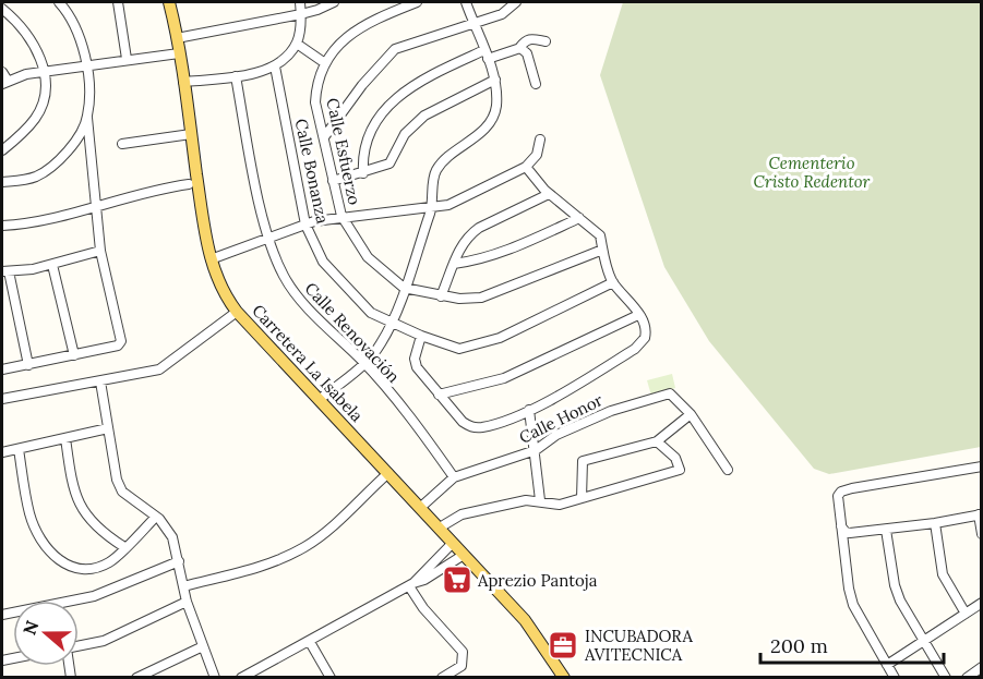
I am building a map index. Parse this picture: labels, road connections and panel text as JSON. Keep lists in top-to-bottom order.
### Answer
{
  "streets": {
    "main road": ["Carretera La Isabela"],
    "street": [
      "Calle Esfuerzo",
      "Calle Bonanza",
      "Calle Renovación",
      "Calle Honor"
    ]
  },
  "crossings": [
    ["Calle Renovación", "Calle Honor"],
    ["Carretera La Isabela", "Calle Honor"]
  ],
  "parks": ["Cementerio Cristo Redentor"],
  "places": {
    "supermarket": ["Aprezio Pantoja"],
    "office": ["INCUBADORA AVITECNICA"]
  },
  "scale_bar": "200 m",
  "north": "left"
}
